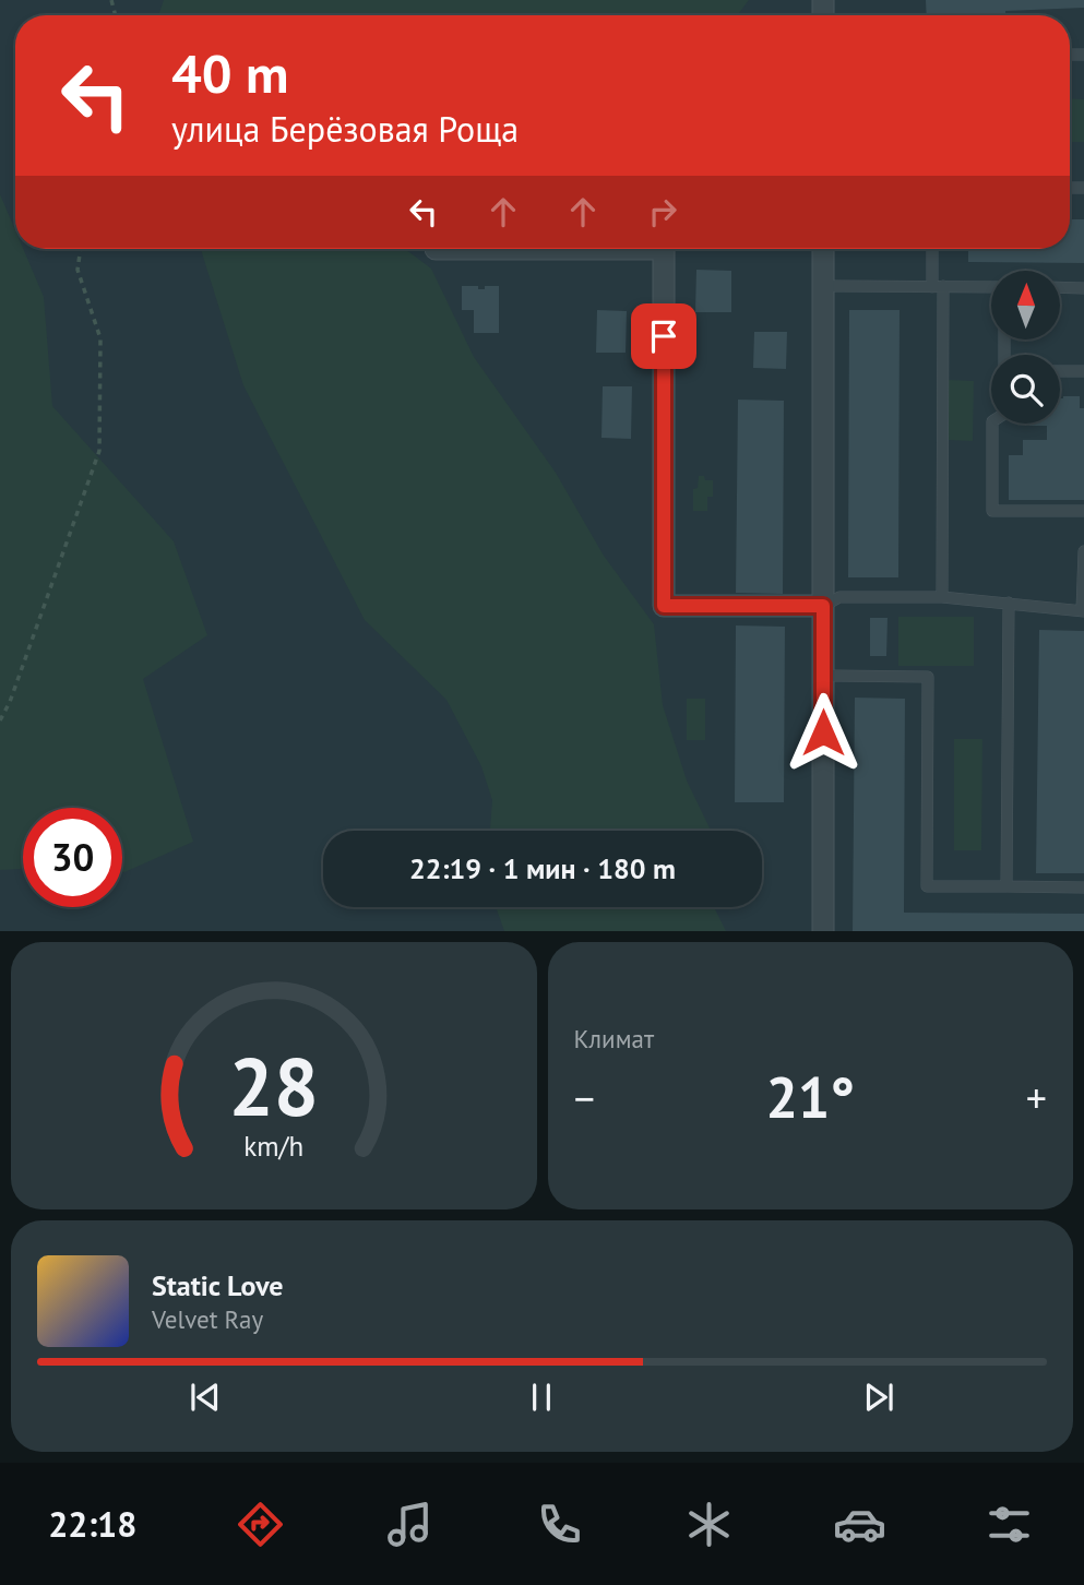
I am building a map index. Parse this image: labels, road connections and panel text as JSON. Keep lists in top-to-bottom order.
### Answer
{
  "north": "top",
  "page": {
    "turn": ["40 m", "улица Берёзовая Роща"],
    "limit": "30",
    "trip": "22:19 · 1 мин · 180 m",
    "tile": "Климат",
    "heat": ["−", "21°", "+"],
    "song": ["Static Love", "Velvet Ray"],
    "tabs": "22:18",
    "gauge": ["28", "km/h"]
  }
}
